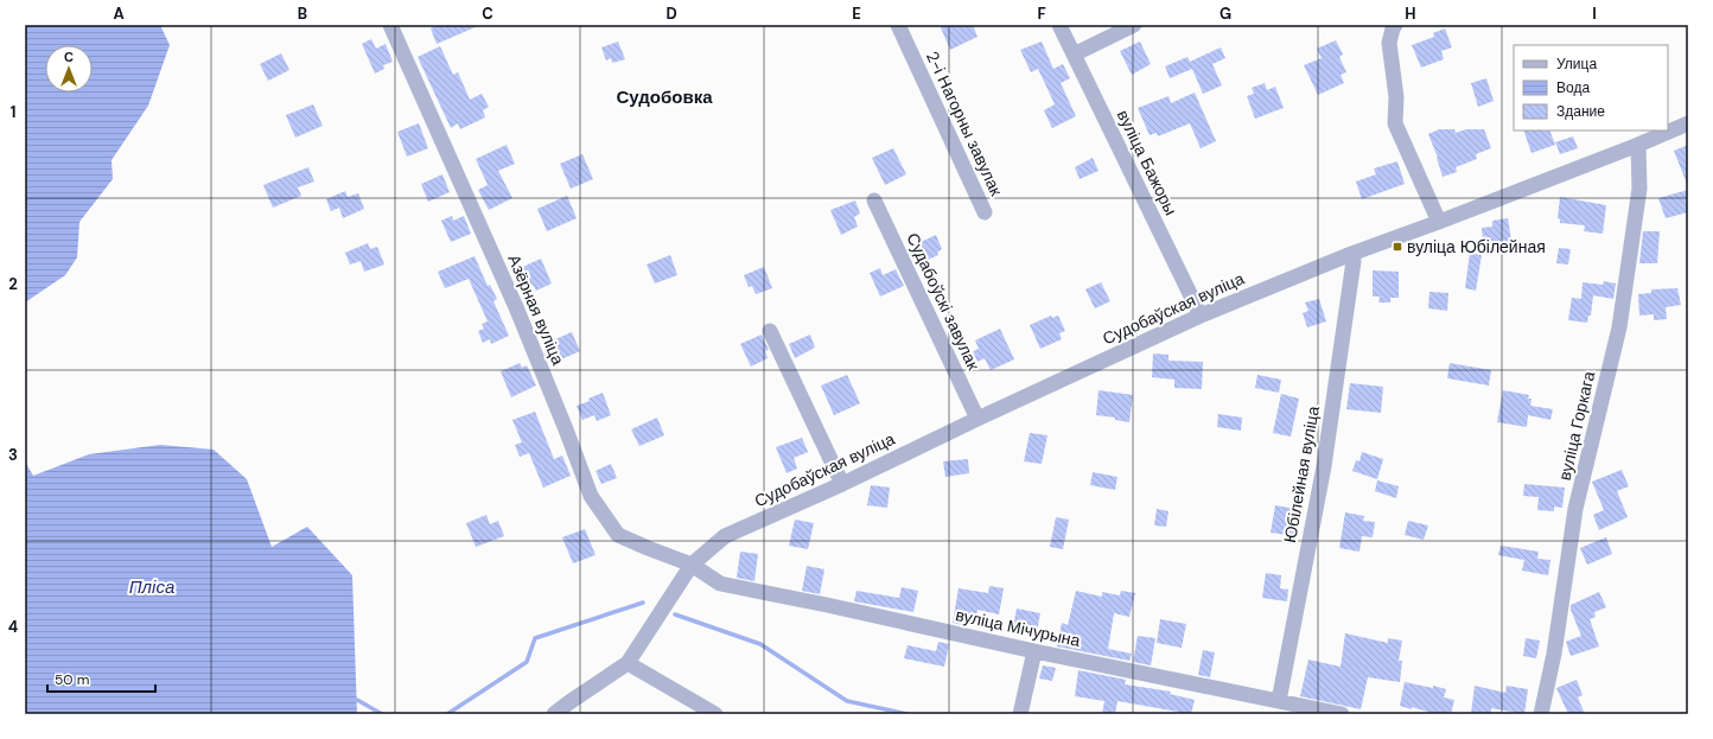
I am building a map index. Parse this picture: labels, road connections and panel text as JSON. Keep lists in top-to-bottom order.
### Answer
{
  "streets": {
    "street": [
      "2-і Нагорны завулак",
      "вуліца Бажоры",
      "Судабоўскі завулак",
      "Судобаўская вуліца",
      "Азёрная вуліца",
      "вуліца Горкага",
      "Юбілейная вуліца",
      "вуліца Мічурына"
    ]
  },
  "crossings": [
    ["вуліца Бажоры", "Судобаўская вуліца"],
    ["Судабоўскі завулак", "Судобаўская вуліца"],
    ["Судобаўская вуліца", "Азёрная вуліца"],
    ["Судобаўская вуліца", "вуліца Горкага"],
    ["Судобаўская вуліца", "Юбілейная вуліца"],
    ["Судобаўская вуліца", "вуліца Мічурына"],
    ["Азёрная вуліца", "вуліца Мічурына"],
    ["Юбілейная вуліца", "вуліца Мічурына"]
  ],
  "districts": ["Судобовка"],
  "water": ["Пліса"],
  "places": {
    "transit": ["вуліца Юбілейная"]
  },
  "legend": ["Улица", "Вода", "Здание"],
  "scale_bar": "50 m",
  "north": "top",
  "grid": {
    "columns": [
      "A",
      "B",
      "C",
      "D",
      "E",
      "F",
      "G",
      "H",
      "I"
    ],
    "rows": [
      "1",
      "2",
      "3",
      "4"
    ]
  }
}
